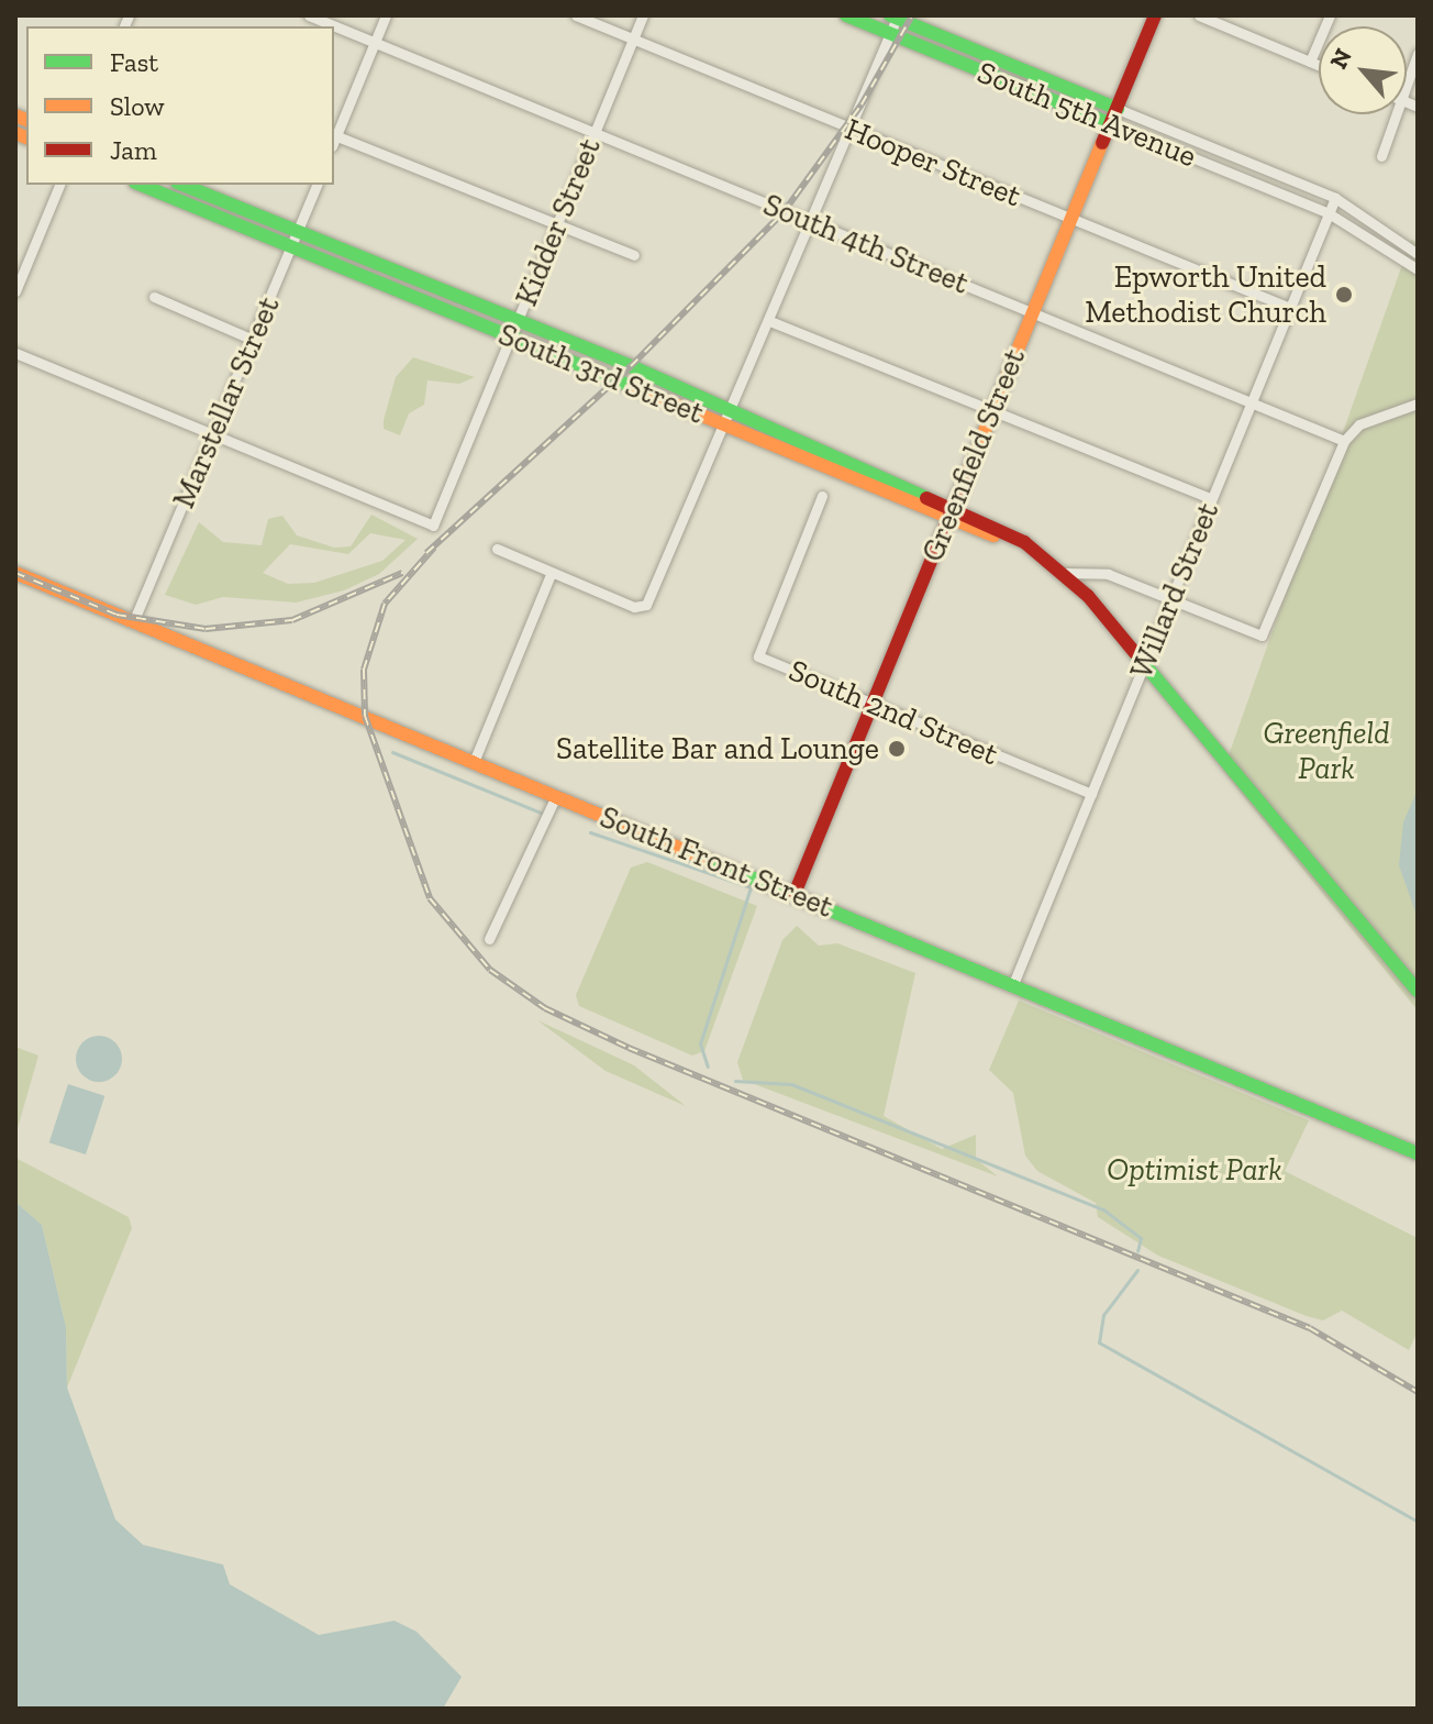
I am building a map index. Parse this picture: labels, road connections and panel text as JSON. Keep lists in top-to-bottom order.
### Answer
{
  "streets": {
    "main road": [
      "South 5th Avenue",
      "South 3rd Street",
      "Greenfield Street",
      "South Front Street"
    ],
    "street": [
      "Hooper Street",
      "Kidder Street",
      "South 4th Street",
      "Marstellar Street",
      "Willard Street",
      "South 2nd Street"
    ]
  },
  "crossings": [
    ["South 5th Avenue", "Greenfield Street"],
    ["South 5th Avenue", "Willard Street"],
    ["Hooper Street", "Kidder Street"],
    ["Hooper Street", "Greenfield Street"],
    ["Hooper Street", "Willard Street"],
    ["Kidder Street", "South 4th Street"],
    ["Kidder Street", "South 3rd Street"],
    ["Kidder Street", "Marstellar Street"],
    ["South 4th Street", "South 3rd Street"],
    ["South 4th Street", "Greenfield Street"],
    ["South 4th Street", "Willard Street"],
    ["South 3rd Street", "Marstellar Street"],
    ["South 3rd Street", "Greenfield Street"],
    ["South 3rd Street", "Willard Street"],
    ["Marstellar Street", "South Front Street"],
    ["Greenfield Street", "South 2nd Street"],
    ["Greenfield Street", "South Front Street"],
    ["Willard Street", "South 2nd Street"],
    ["Willard Street", "South Front Street"]
  ],
  "parks": ["Greenfield Park", "Optimist Park"],
  "places": ["Epworth United Methodist Church", "Satellite Bar and Lounge"],
  "legend": ["Fast", "Slow", "Jam"],
  "north": "top left"
}
